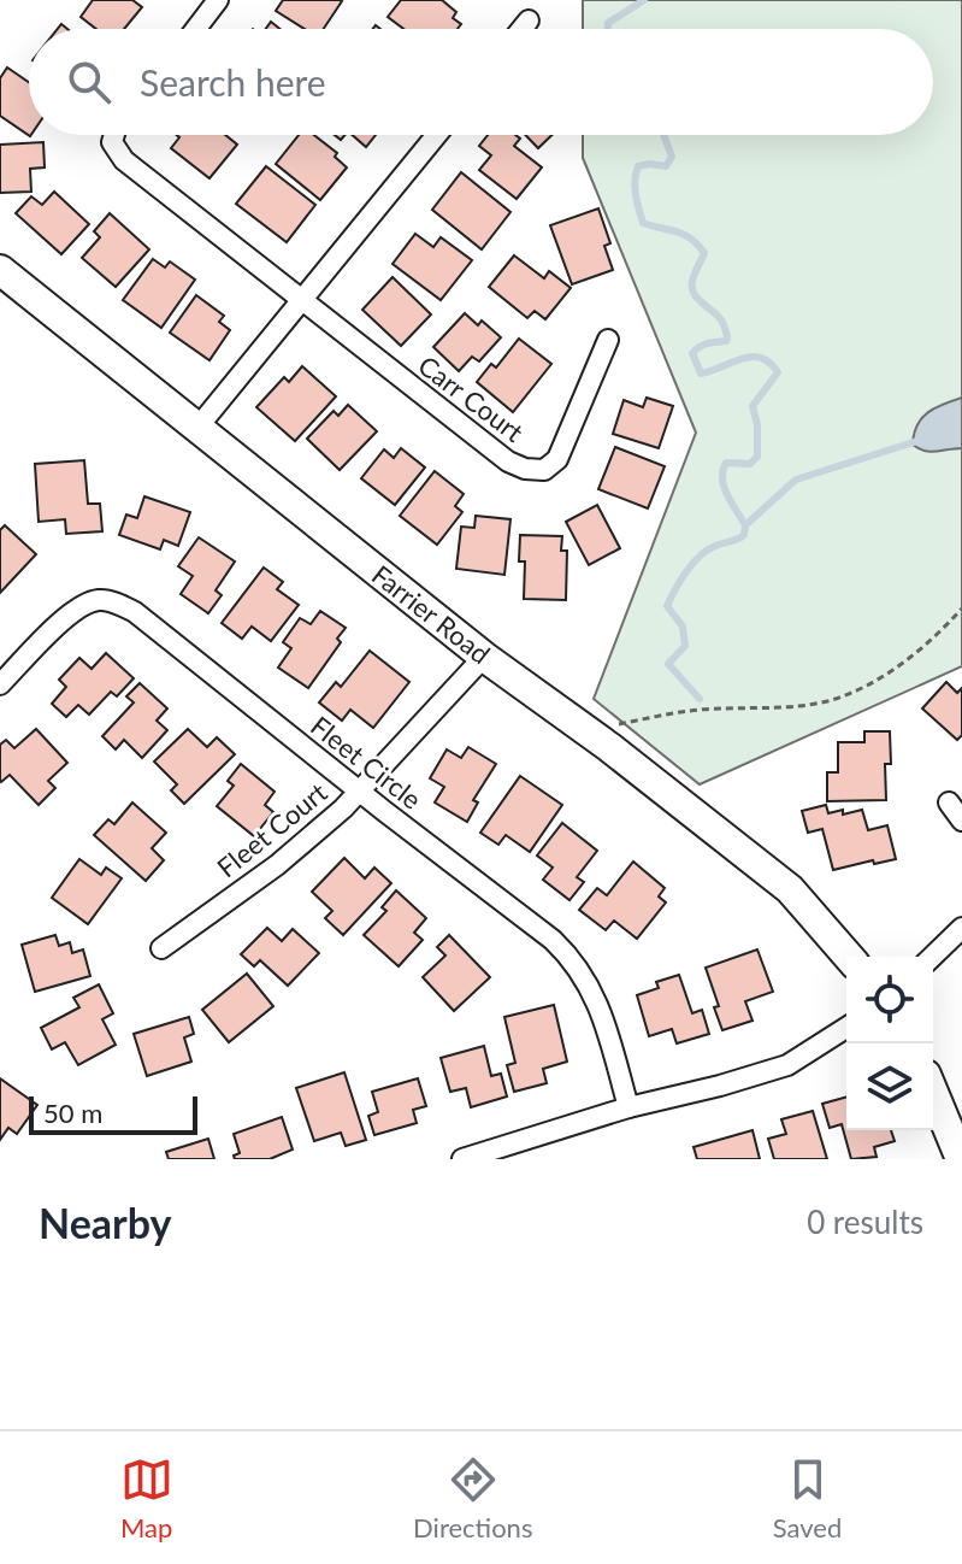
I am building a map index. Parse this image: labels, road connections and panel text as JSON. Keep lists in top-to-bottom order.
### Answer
{
  "streets": {
    "street": [
      "Carr Court",
      "Farrier Road",
      "Fleet Circle",
      "Fleet Court"
    ]
  },
  "crossings": [
    ["Farrier Road", "Fleet Court"],
    ["Fleet Circle", "Fleet Court"]
  ],
  "scale_bar": "50 m",
  "page": {
    "search": "Search here",
    "scale": "50 m",
    "heading": ["Nearby", "0 results"],
    "nav": ["Map", "Directions", "Saved"]
  }
}
